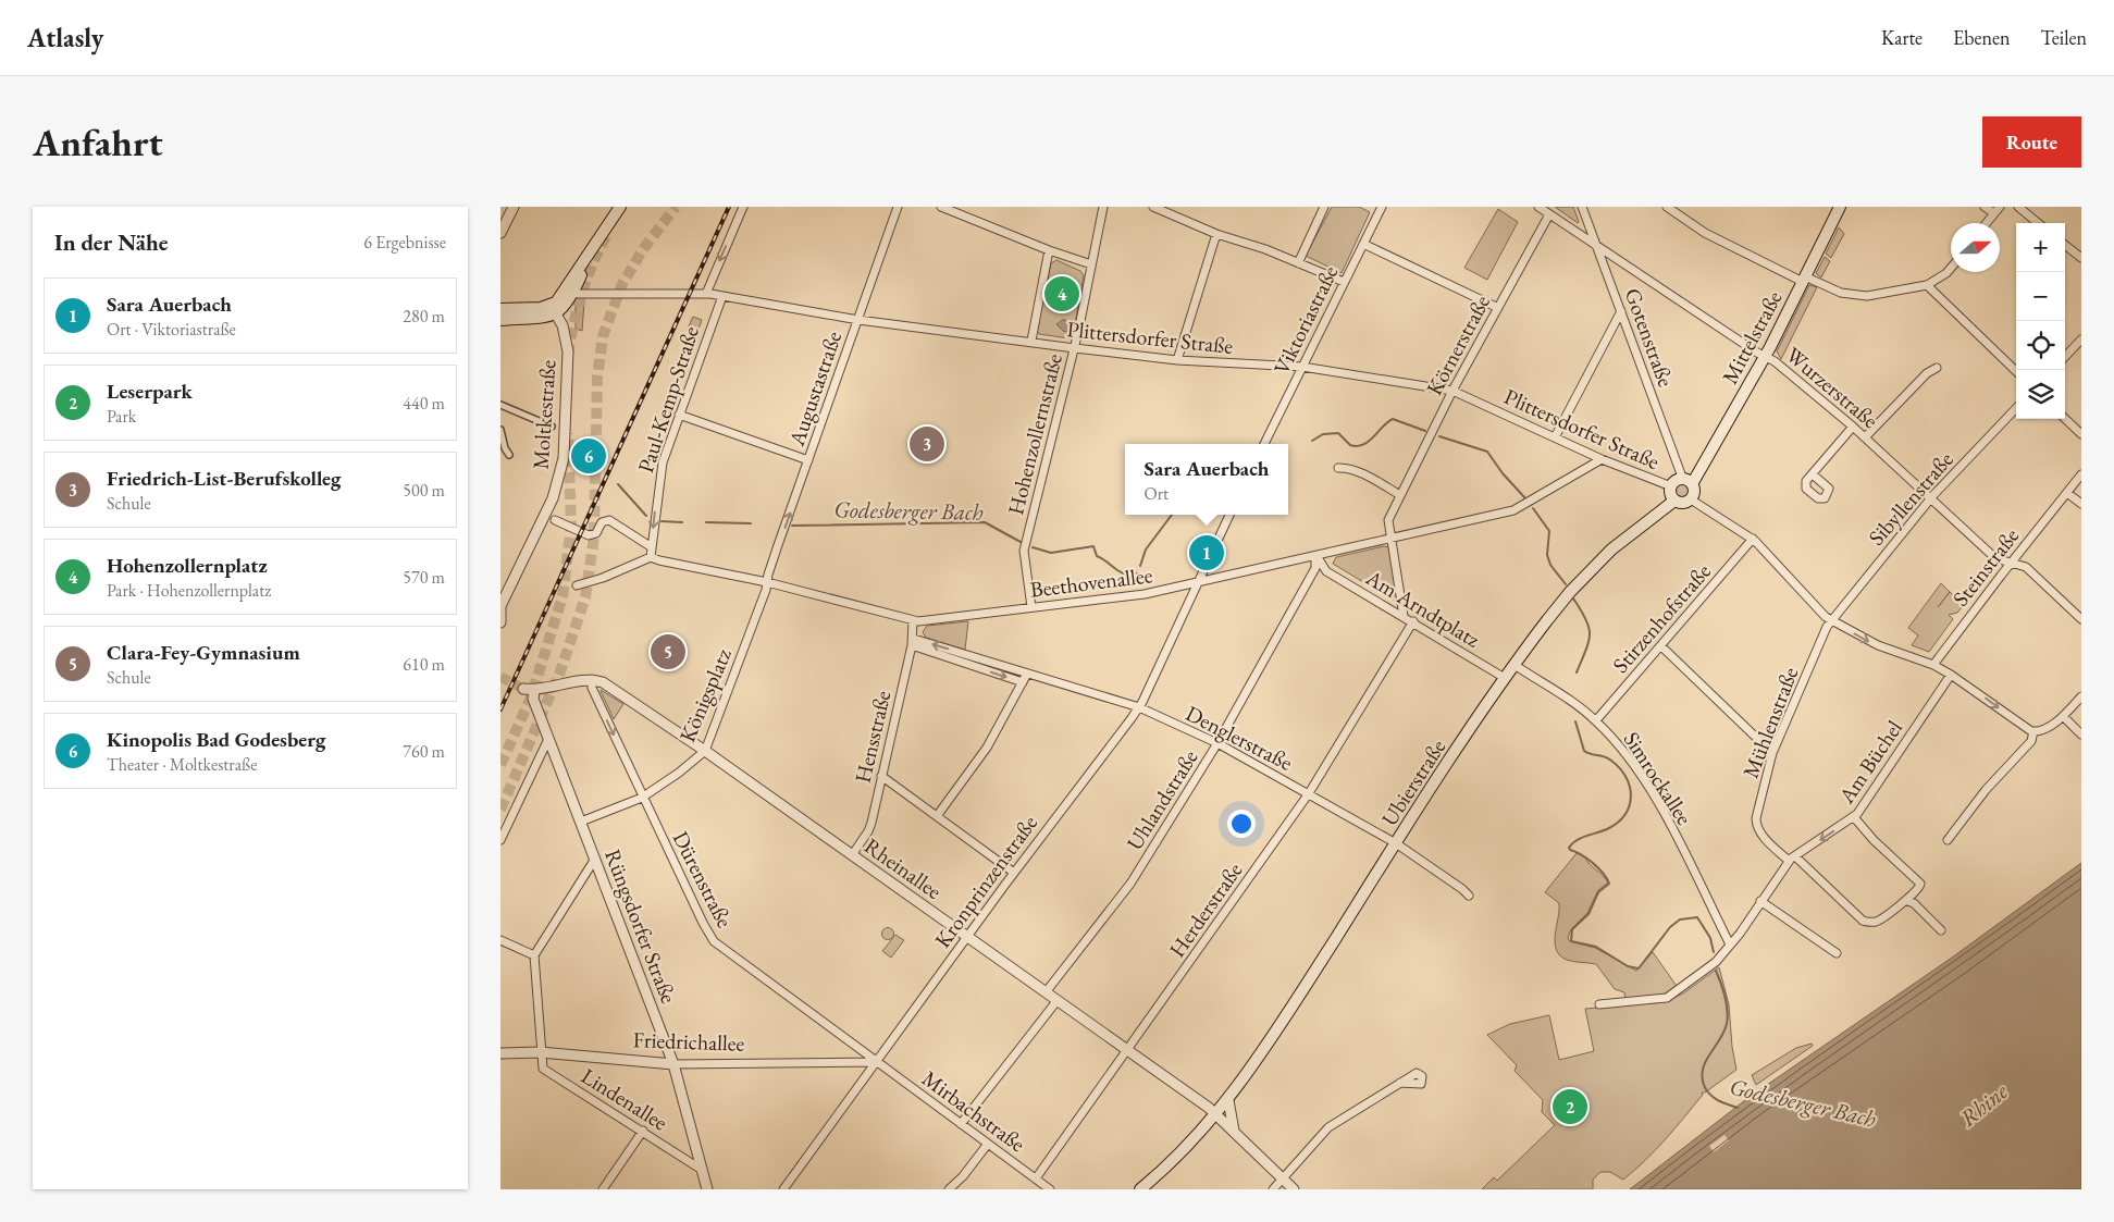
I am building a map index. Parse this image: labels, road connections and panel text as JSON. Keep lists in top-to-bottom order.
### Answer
{
  "streets": {
    "main road": ["Mittelstraße", "Ubierstraße"],
    "street": [
      "Viktoriastraße",
      "Plittersdorfer Straße",
      "Gotenstraße",
      "Körnerstraße",
      "Wurzerstraße",
      "Augustastraße",
      "Paul-Kemp-Straße",
      "Moltkestraße",
      "Hohenzollernstraße",
      "Sibyllenstraße",
      "Steinstraße",
      "Beethovenallee",
      "Am Arndtplatz",
      "Stirzenhofstraße",
      "Königsplatz",
      "Mühlenstraße",
      "Hensstraße",
      "Denglerstraße",
      "Am Büchel",
      "Simrockallee",
      "Uhlandstraße",
      "Rheinallee",
      "Dürenstraße",
      "Kronprinzenstraße",
      "Herderstraße",
      "Rüngsdorfer Straße",
      "Friedrichallee",
      "Lindenallee",
      "Mirbachstraße"
    ]
  },
  "crossings": [
    ["Viktoriastraße", "Plittersdorfer Straße"],
    ["Plittersdorfer Straße", "Gotenstraße"],
    ["Plittersdorfer Straße", "Mittelstraße"],
    ["Plittersdorfer Straße", "Körnerstraße"],
    ["Plittersdorfer Straße", "Augustastraße"],
    ["Plittersdorfer Straße", "Paul-Kemp-Straße"],
    ["Plittersdorfer Straße", "Hohenzollernstraße"],
    ["Plittersdorfer Straße", "Beethovenallee"],
    ["Plittersdorfer Straße", "Ubierstraße"],
    ["Gotenstraße", "Mittelstraße"],
    ["Gotenstraße", "Wurzerstraße"],
    ["Gotenstraße", "Ubierstraße"],
    ["Mittelstraße", "Wurzerstraße"],
    ["Mittelstraße", "Ubierstraße"],
    ["Körnerstraße", "Wurzerstraße"],
    ["Körnerstraße", "Beethovenallee"],
    ["Körnerstraße", "Am Arndtplatz"],
    ["Wurzerstraße", "Sibyllenstraße"],
    ["Wurzerstraße", "Steinstraße"],
    ["Augustastraße", "Beethovenallee"],
    ["Augustastraße", "Königsplatz"],
    ["Paul-Kemp-Straße", "Beethovenallee"],
    ["Hohenzollernstraße", "Beethovenallee"],
    ["Sibyllenstraße", "Mühlenstraße"],
    ["Beethovenallee", "Königsplatz"],
    ["Beethovenallee", "Hensstraße"],
    ["Beethovenallee", "Uhlandstraße"],
    ["Beethovenallee", "Kronprinzenstraße"],
    ["Am Arndtplatz", "Ubierstraße"],
    ["Am Arndtplatz", "Uhlandstraße"],
    ["Am Arndtplatz", "Herderstraße"],
    ["Stirzenhofstraße", "Simrockallee"],
    ["Königsplatz", "Rheinallee"],
    ["Königsplatz", "Dürenstraße"],
    ["Königsplatz", "Rüngsdorfer Straße"],
    ["Mühlenstraße", "Am Büchel"],
    ["Hensstraße", "Denglerstraße"],
    ["Hensstraße", "Rheinallee"],
    ["Denglerstraße", "Ubierstraße"],
    ["Denglerstraße", "Uhlandstraße"],
    ["Denglerstraße", "Kronprinzenstraße"],
    ["Denglerstraße", "Herderstraße"],
    ["Am Büchel", "Simrockallee"],
    ["Simrockallee", "Ubierstraße"],
    ["Ubierstraße", "Rheinallee"],
    ["Uhlandstraße", "Rheinallee"],
    ["Rheinallee", "Dürenstraße"],
    ["Rheinallee", "Kronprinzenstraße"],
    ["Rheinallee", "Herderstraße"],
    ["Dürenstraße", "Kronprinzenstraße"],
    ["Dürenstraße", "Friedrichallee"],
    ["Dürenstraße", "Mirbachstraße"],
    ["Kronprinzenstraße", "Friedrichallee"],
    ["Kronprinzenstraße", "Mirbachstraße"],
    ["Herderstraße", "Mirbachstraße"],
    ["Rüngsdorfer Straße", "Friedrichallee"],
    ["Rüngsdorfer Straße", "Lindenallee"],
    ["Friedrichallee", "Lindenallee"],
    ["Friedrichallee", "Mirbachstraße"]
  ],
  "one_way": ["Paul-Kemp-Straße"],
  "water": ["Godesberger Bach", "Rhine"],
  "north": "right",
  "page": {
    "header": "Atlasly",
    "nav": ["Karte", "Ebenen", "Teilen"],
    "buttons": "Route",
    "title": "Anfahrt",
    "heading": ["In der Nähe", "6 Ergebnisse"],
    "map_buttons": ["+", "−"],
    "pins": [
      "4",
      "3",
      "6",
      "1",
      "5",
      "2"
    ],
    "list": [
      {
        "mark": "1",
        "name": "Sara Auerbach",
        "note": "Ort · Viktoriastraße",
        "value": "280 m"
      },
      {
        "mark": "2",
        "name": "Leserpark",
        "note": "Park",
        "value": "440 m"
      },
      {
        "mark": "3",
        "name": "Friedrich-List-Berufskolleg",
        "note": "Schule",
        "value": "500 m"
      },
      {
        "mark": "4",
        "name": "Hohenzollernplatz",
        "note": "Park · Hohenzollernplatz",
        "value": "570 m"
      },
      {
        "mark": "5",
        "name": "Clara-Fey-Gymnasium",
        "note": "Schule",
        "value": "610 m"
      },
      {
        "mark": "6",
        "name": "Kinopolis Bad Godesberg",
        "note": "Theater · Moltkestraße",
        "value": "760 m"
      }
    ],
    "popup": ["Sara Auerbach", "Ort"]
  }
}
